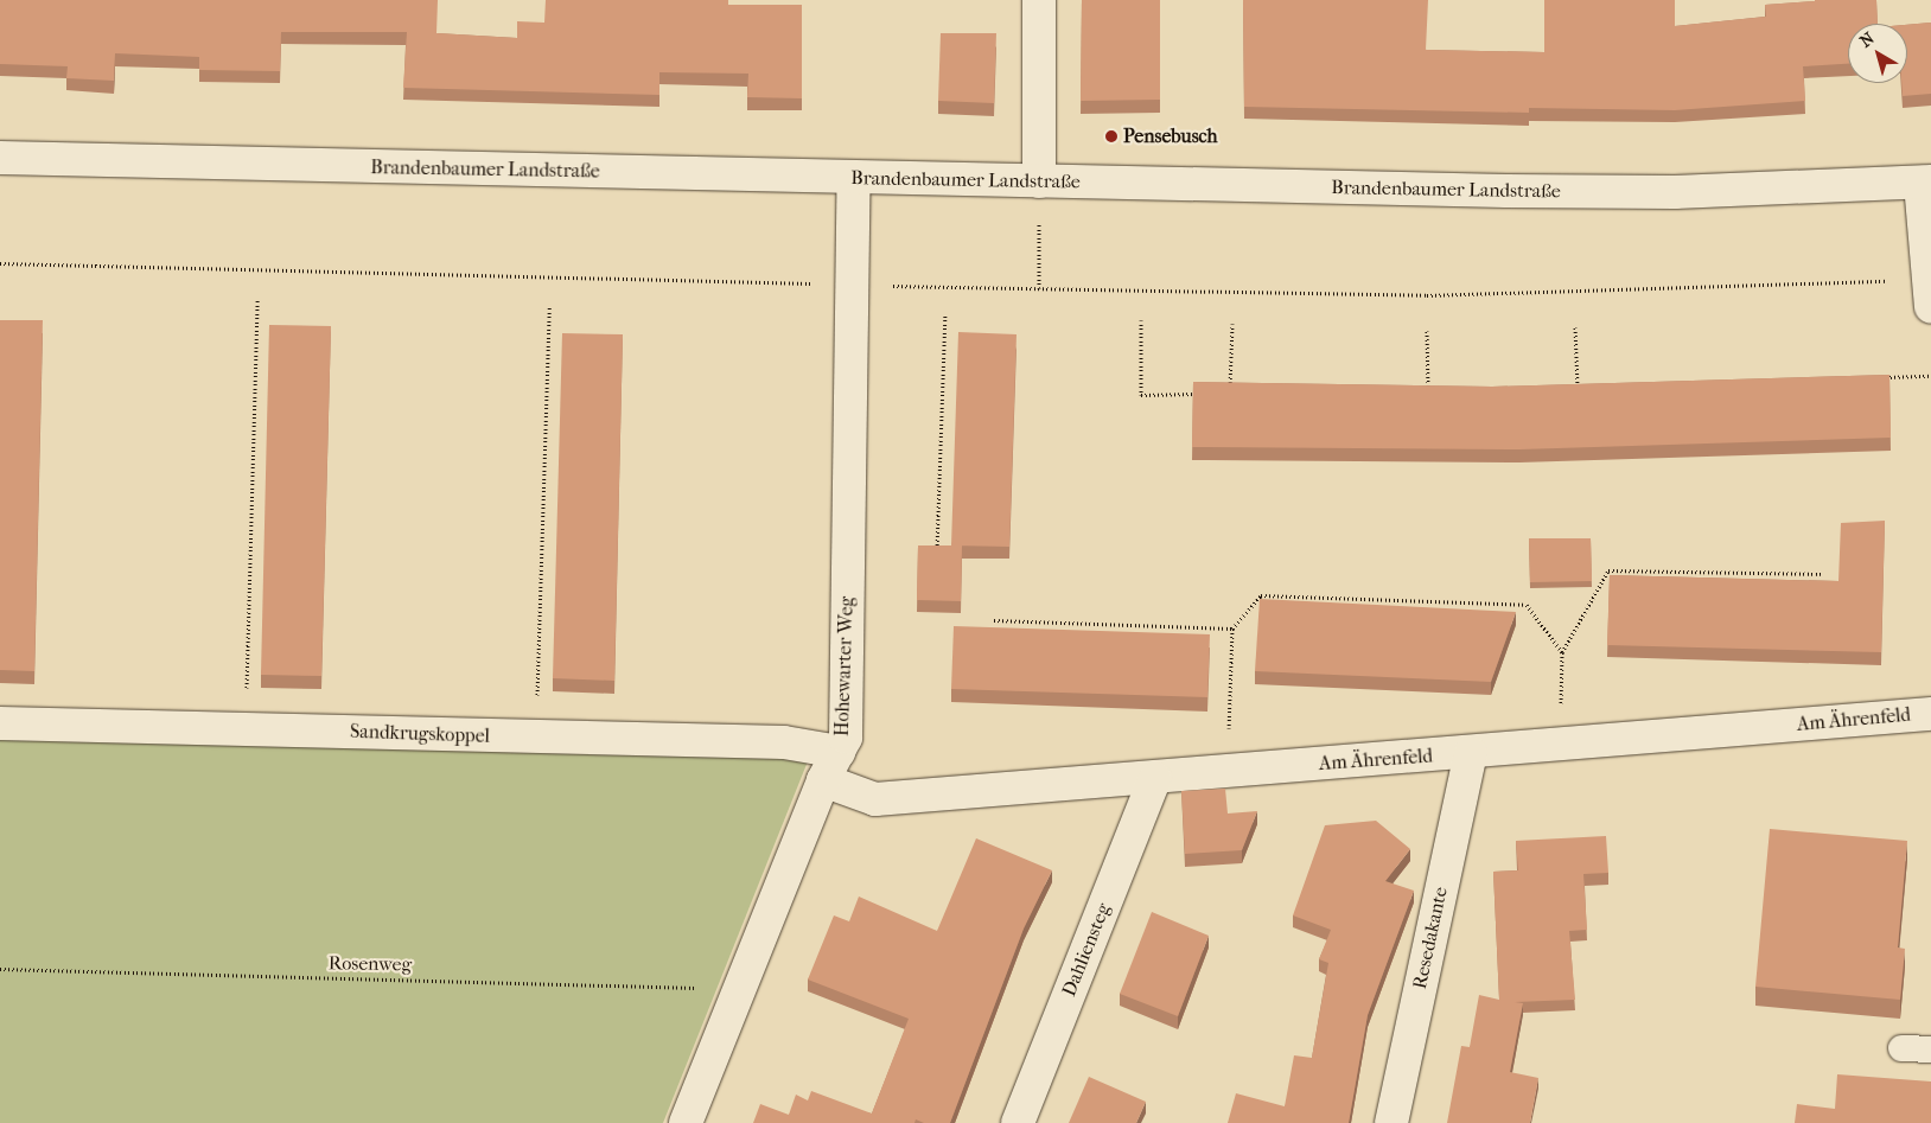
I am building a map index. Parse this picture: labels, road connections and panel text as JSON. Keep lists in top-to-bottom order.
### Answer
{
  "streets": {
    "street": [
      "Brandenbaumer Landstraße",
      "Hohewarter Weg",
      "Am Ährenfeld",
      "Sandkrugskoppel",
      "Resedakante",
      "Dahliensteg"
    ],
    "path": ["Rosenweg"]
  },
  "crossings": [
    ["Brandenbaumer Landstraße", "Hohewarter Weg"],
    ["Hohewarter Weg", "Am Ährenfeld"],
    ["Hohewarter Weg", "Sandkrugskoppel"],
    ["Hohewarter Weg", "Rosenweg"],
    ["Am Ährenfeld", "Resedakante"],
    ["Am Ährenfeld", "Dahliensteg"]
  ],
  "places": ["Pensebusch"],
  "north": "top left"
}
